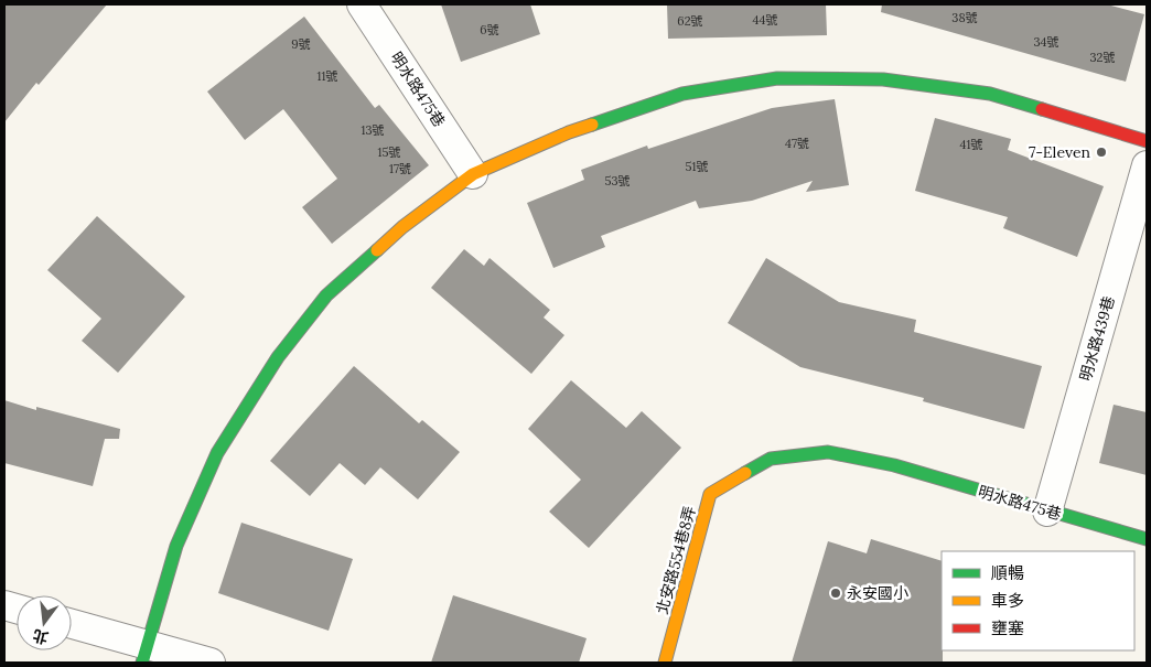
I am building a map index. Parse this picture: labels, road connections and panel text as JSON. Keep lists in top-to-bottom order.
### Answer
{
  "streets": {
    "street": ["明水路475巷", "明水路439巷", "北安路554巷8弄"]
  },
  "crossings": [
    ["明水路475巷", "明水路439巷"],
    ["明水路475巷", "北安路554巷8弄"]
  ],
  "places": ["7-Eleven", "永安國小"],
  "house_numbers": [
    "38號",
    "44號",
    "62號",
    "6號",
    "34號",
    "9號",
    "32號",
    "11號",
    "13號",
    "47號",
    "41號",
    "15號",
    "51號",
    "17號",
    "53號"
  ],
  "legend": ["順暢", "車多", "壅塞"],
  "north": "bottom"
}
